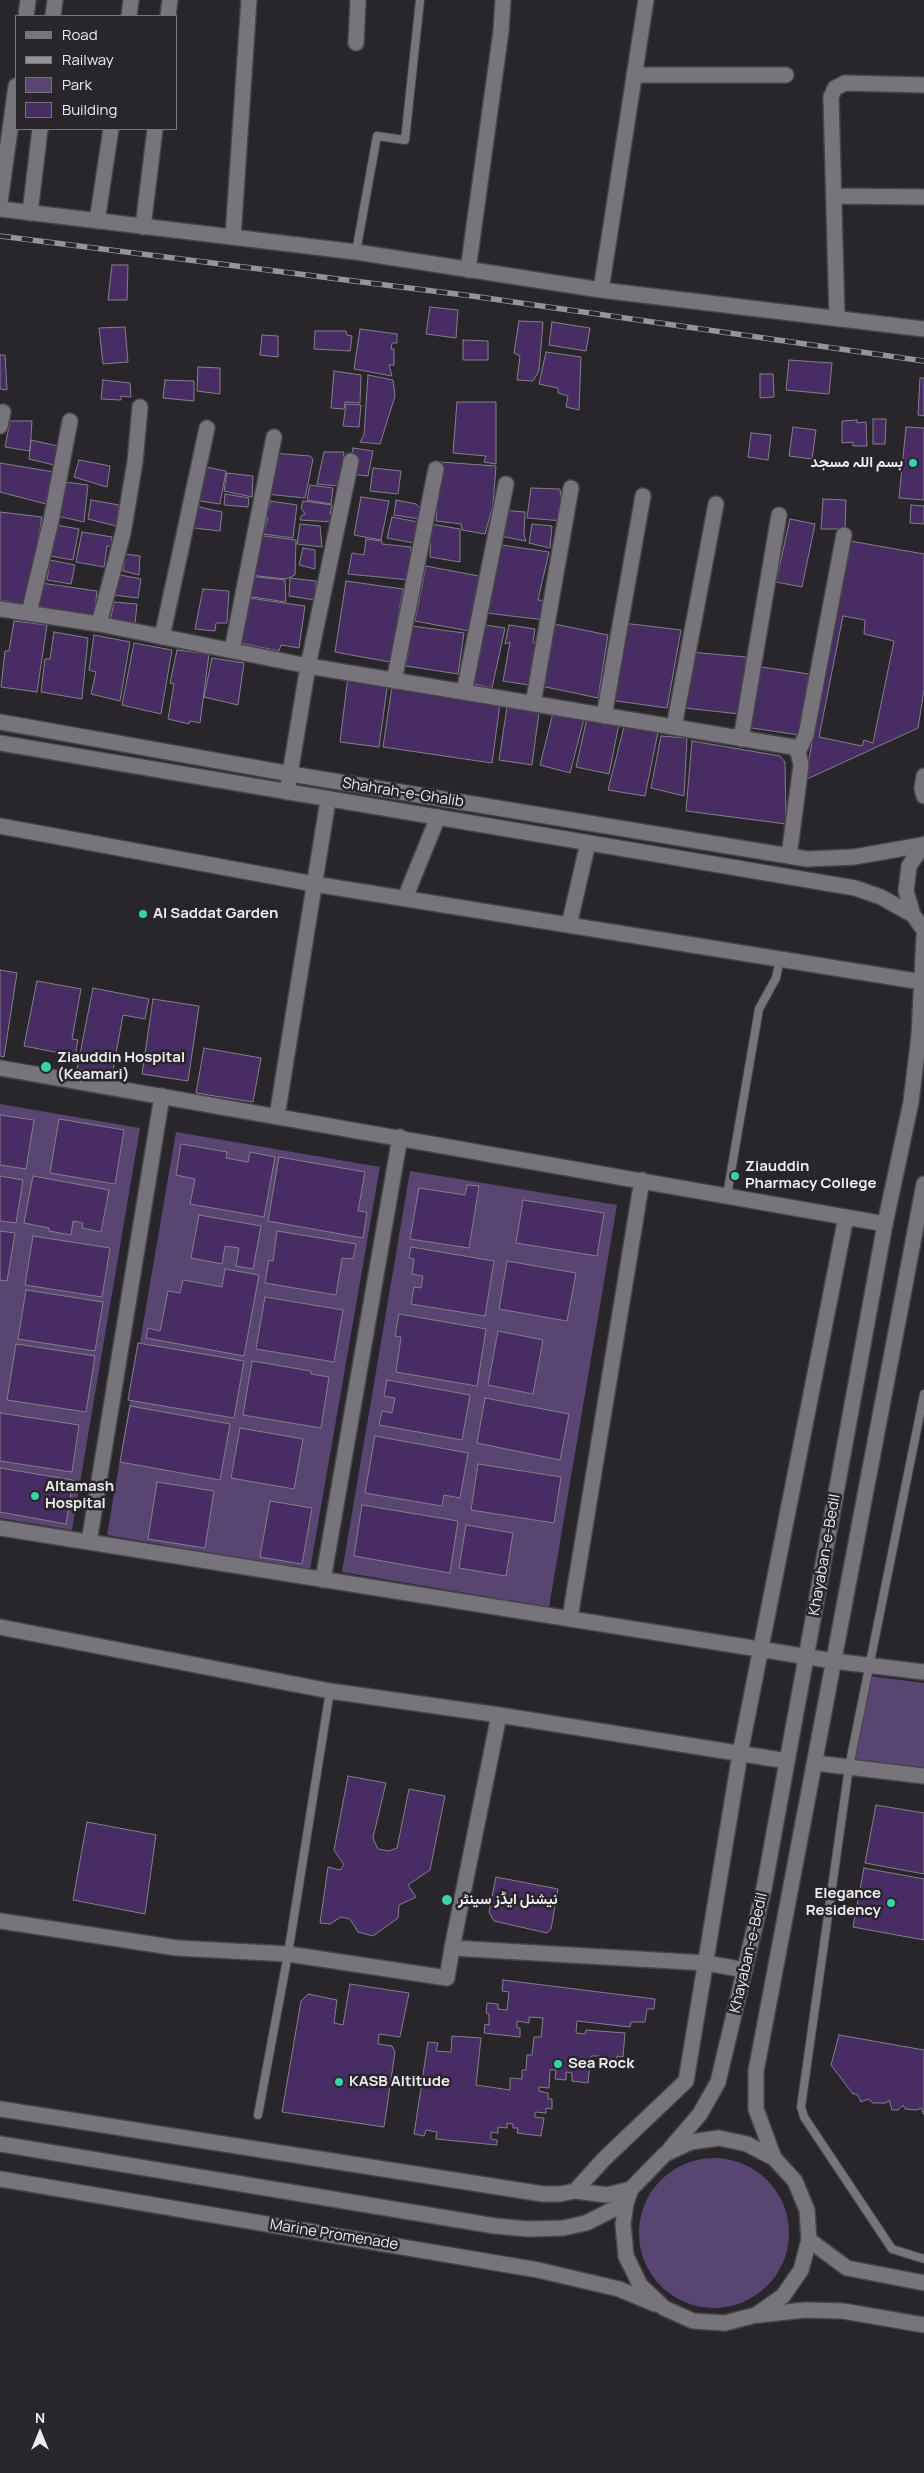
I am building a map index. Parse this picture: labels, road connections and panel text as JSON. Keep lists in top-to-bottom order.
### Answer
{
  "streets": {
    "street": ["Shahrah-e-Ghalib", "Khayaban-e-Bedil", "Marine Promenade"]
  },
  "places": [
    "بسم اللہ مسجد",
    "Al Saddat Garden",
    "Ziauddin Hospital (Keamari)",
    "Ziauddin Pharmacy College",
    "Altamash Hospital",
    "نیشنل ایڈز سینٹر",
    "Elegance Residency",
    "Sea Rock",
    "KASB Altitude"
  ],
  "legend": [
    "Road",
    "Railway",
    "Park",
    "Building"
  ],
  "north": "top"
}
